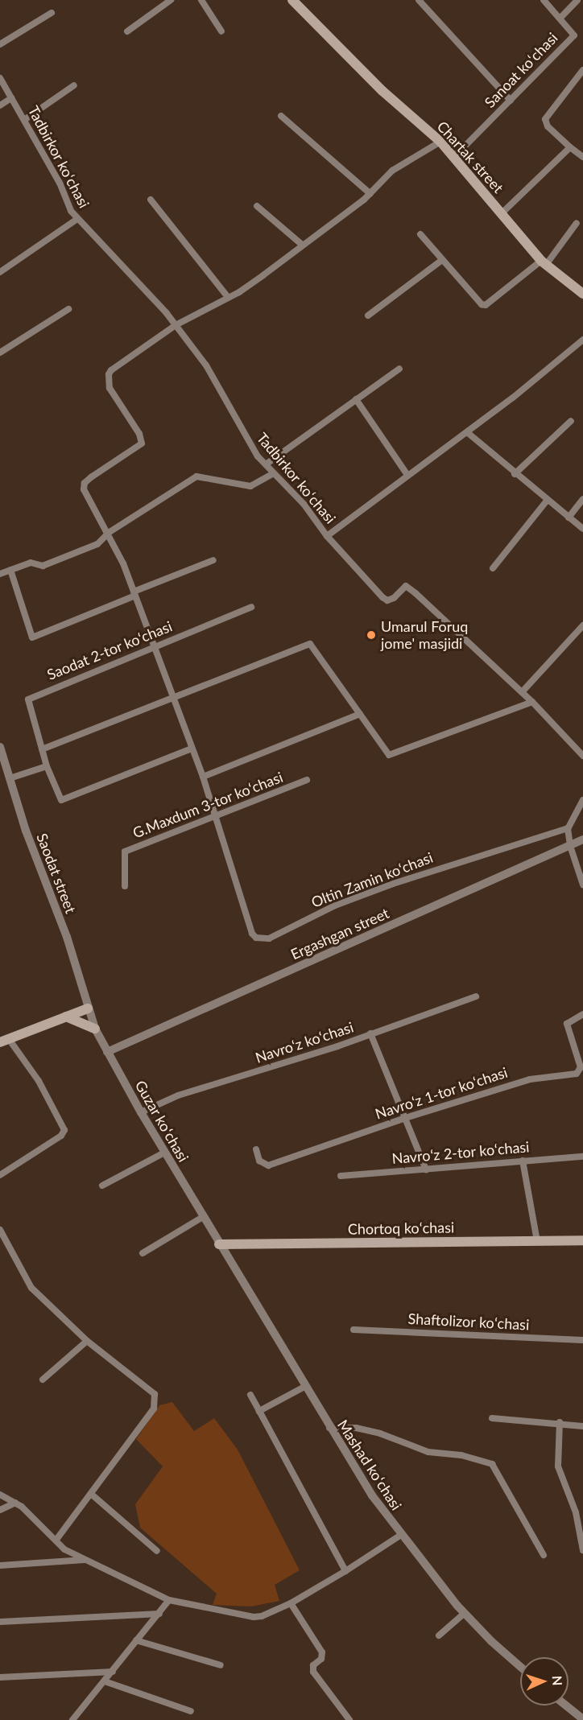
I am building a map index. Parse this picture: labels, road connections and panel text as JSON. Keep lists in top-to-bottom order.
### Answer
{
  "streets": {
    "main road": ["Chartak street", "Chortoq koʻchasi"],
    "street": [
      "Sanoat koʻchasi",
      "Tadbirkor koʻchasi",
      "Saodat 2-tor koʻchasi",
      "G.Maxdum 3-tor koʻchasi",
      "Saodat street",
      "Oltin Zamin koʻchasi",
      "Ergashgan street",
      "Navroʻz koʻchasi",
      "Navroʻz 1-tor koʻchasi",
      "Guzar koʻchasi",
      "Navroʻz 2-tor koʻchasi",
      "Shaftolizor koʻchasi",
      "Mashad koʻchasi"
    ]
  },
  "crossings": [
    ["Sanoat koʻchasi", "Chartak street"],
    ["G.Maxdum 3-tor koʻchasi", "Oltin Zamin koʻchasi"],
    ["Saodat street", "Guzar koʻchasi"],
    ["Ergashgan street", "Guzar koʻchasi"],
    ["Navroʻz koʻchasi", "Guzar koʻchasi"],
    ["Guzar koʻchasi", "Chortoq koʻchasi"],
    ["Guzar koʻchasi", "Mashad koʻchasi"],
    ["Chortoq koʻchasi", "Mashad koʻchasi"]
  ],
  "places": ["Umarul Foruq jome' masjidi"],
  "north": "right"
}
